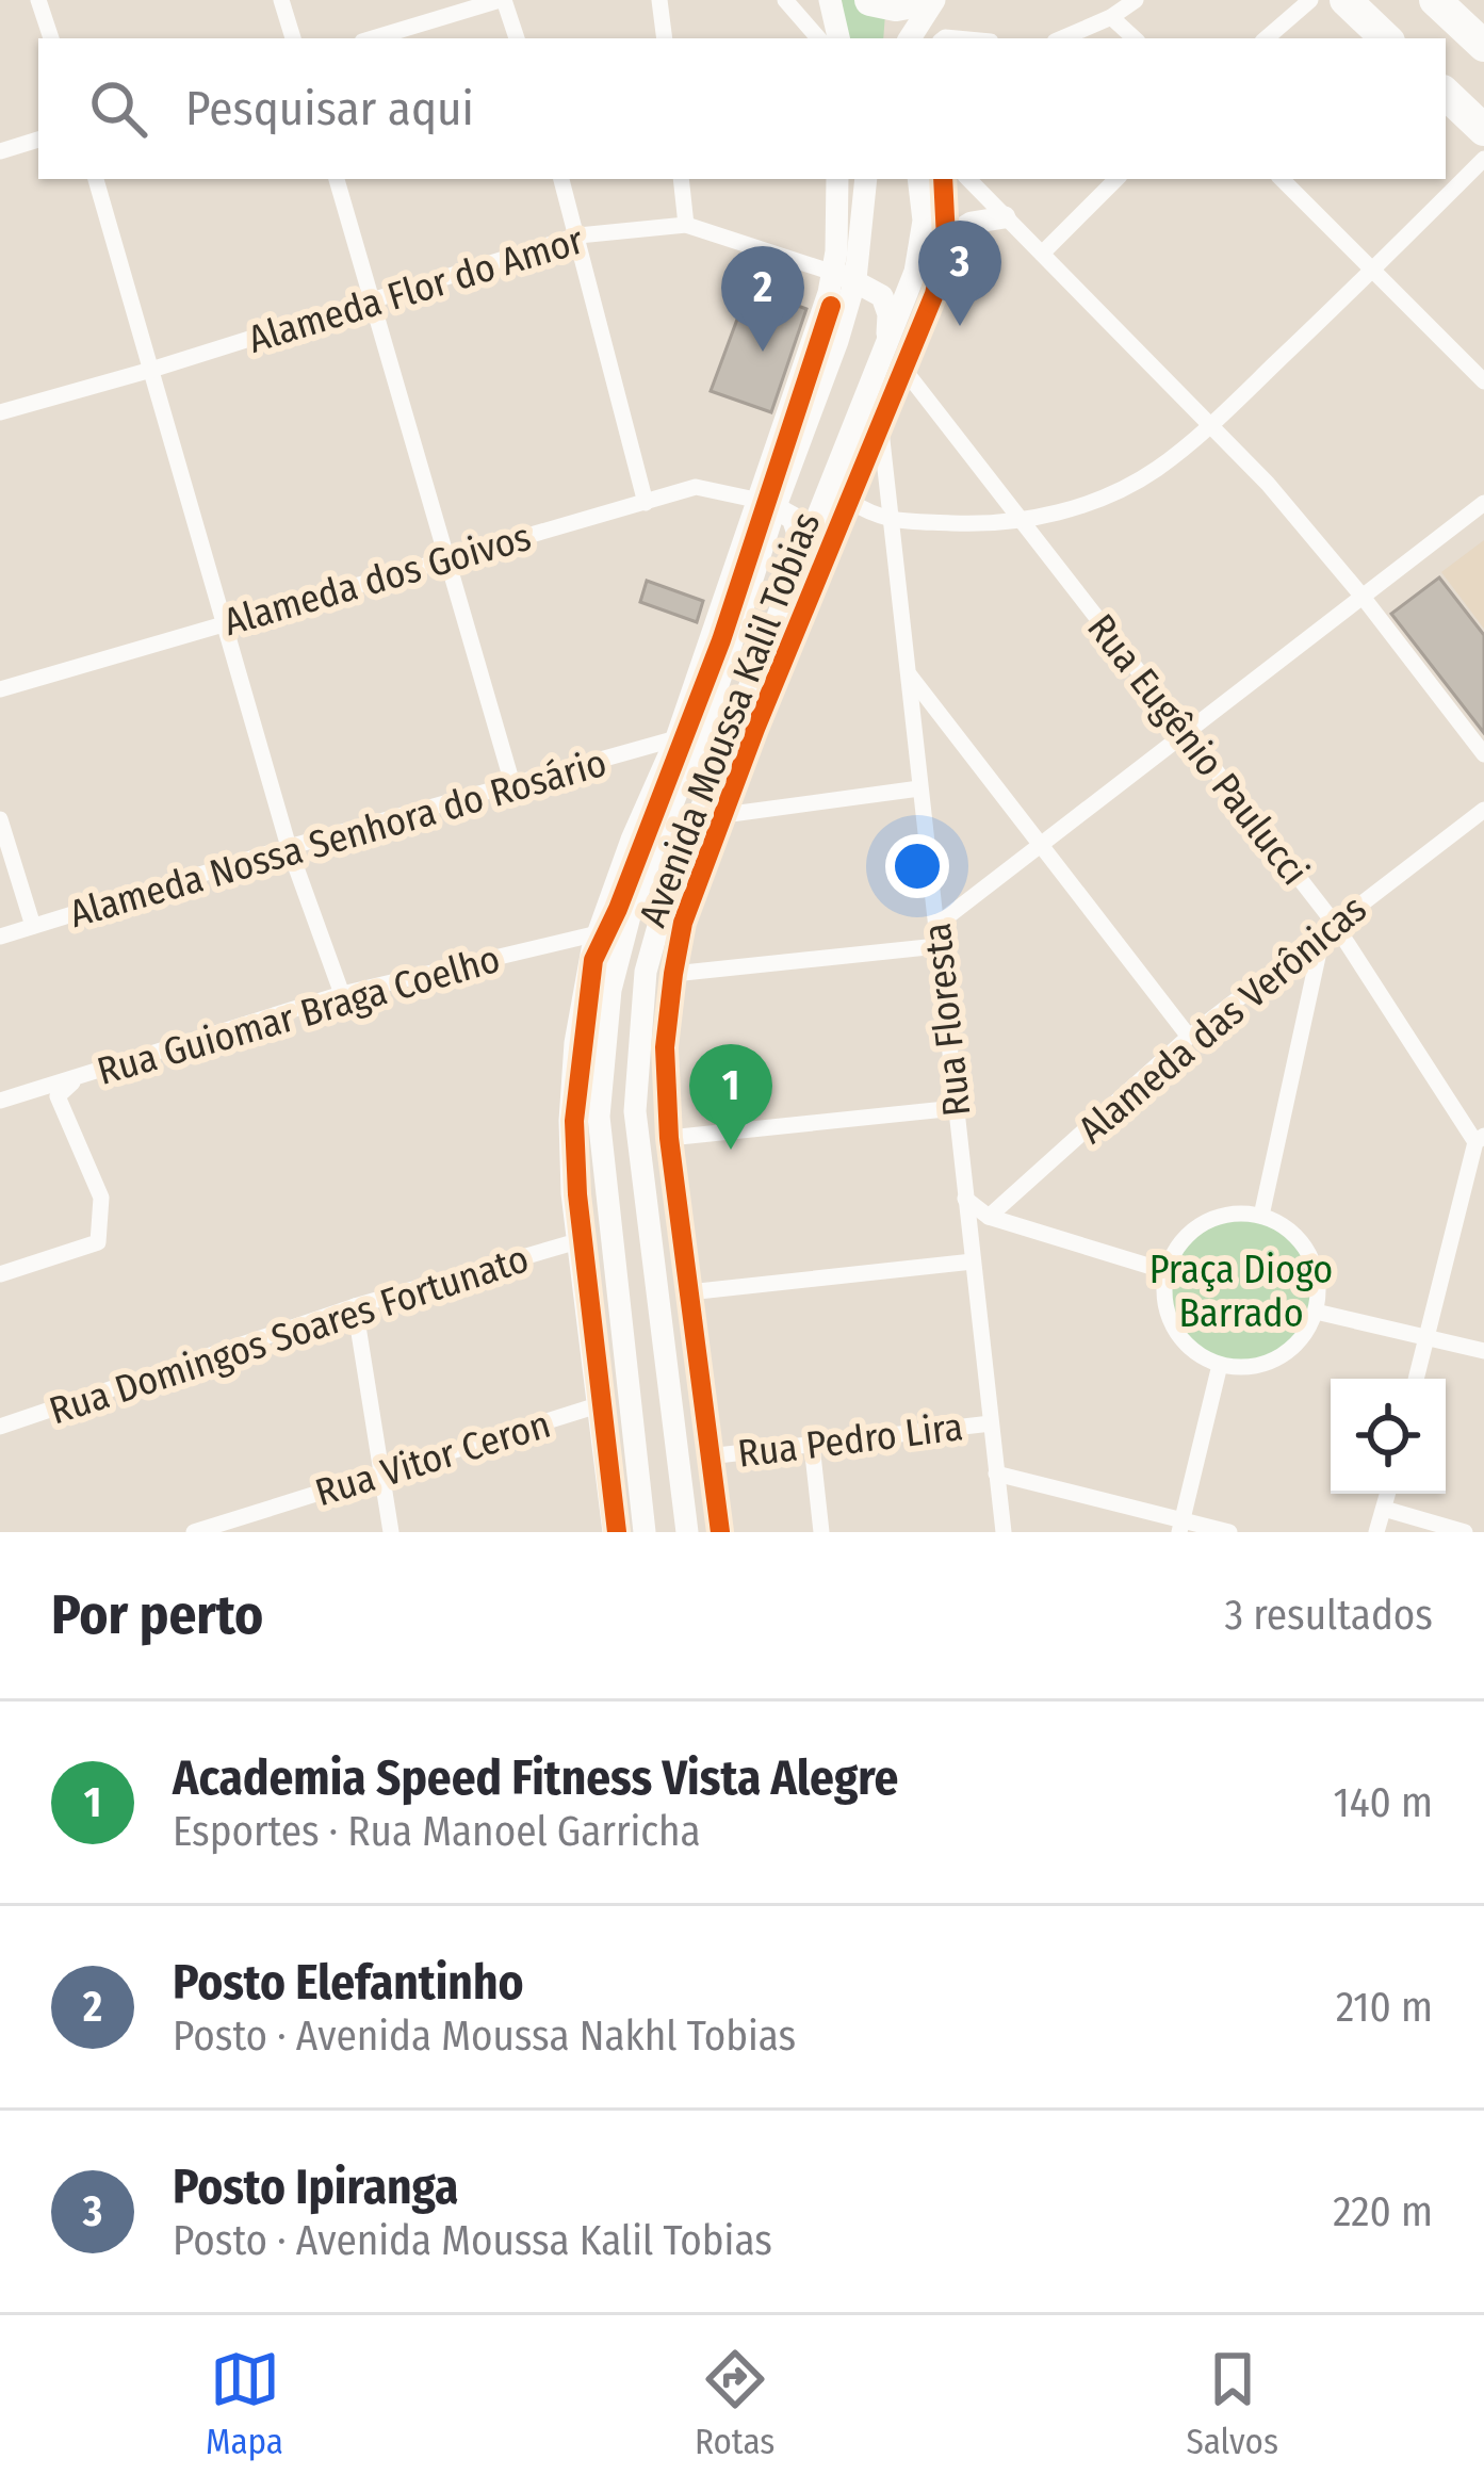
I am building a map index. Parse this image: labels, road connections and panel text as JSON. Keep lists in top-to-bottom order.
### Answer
{
  "streets": {
    "main road": ["Avenida Moussa Kalil Tobias"],
    "street": [
      "Alameda Flor do Amor",
      "Alameda dos Goivos",
      "Rua Eugênio Paulucci",
      "Alameda Nossa Senhora do Rosário",
      "Rua Guiomar Braga Coelho",
      "Alameda das Verônicas",
      "Rua Floresta",
      "Rua Domingos Soares Fortunato",
      "Rua Pedro Lira",
      "Rua Vitor Ceron"
    ]
  },
  "crossings": [
    ["Avenida Moussa Kalil Tobias", "Rua Eugênio Paulucci"],
    ["Avenida Moussa Kalil Tobias", "Rua Floresta"],
    ["Avenida Moussa Kalil Tobias", "Rua Pedro Lira"],
    ["Rua Eugênio Paulucci", "Alameda das Verônicas"],
    ["Rua Floresta", "Rua Pedro Lira"]
  ],
  "parks": ["Praça Diogo Barrado"],
  "page": {
    "search": "Pesquisar aqui",
    "pins": ["3", "2", "1"],
    "heading": ["Por perto", "3 resultados"],
    "list": [
      {
        "mark": "1",
        "name": "Academia Speed Fitness Vista Alegre",
        "note": "Esportes · Rua Manoel Garricha",
        "value": "140 m"
      },
      {
        "mark": "2",
        "name": "Posto Elefantinho",
        "note": "Posto · Avenida Moussa Nakhl Tobias",
        "value": "210 m"
      },
      {
        "mark": "3",
        "name": "Posto Ipiranga",
        "note": "Posto · Avenida Moussa Kalil Tobias",
        "value": "220 m"
      }
    ],
    "nav": ["Mapa", "Rotas", "Salvos"]
  }
}
